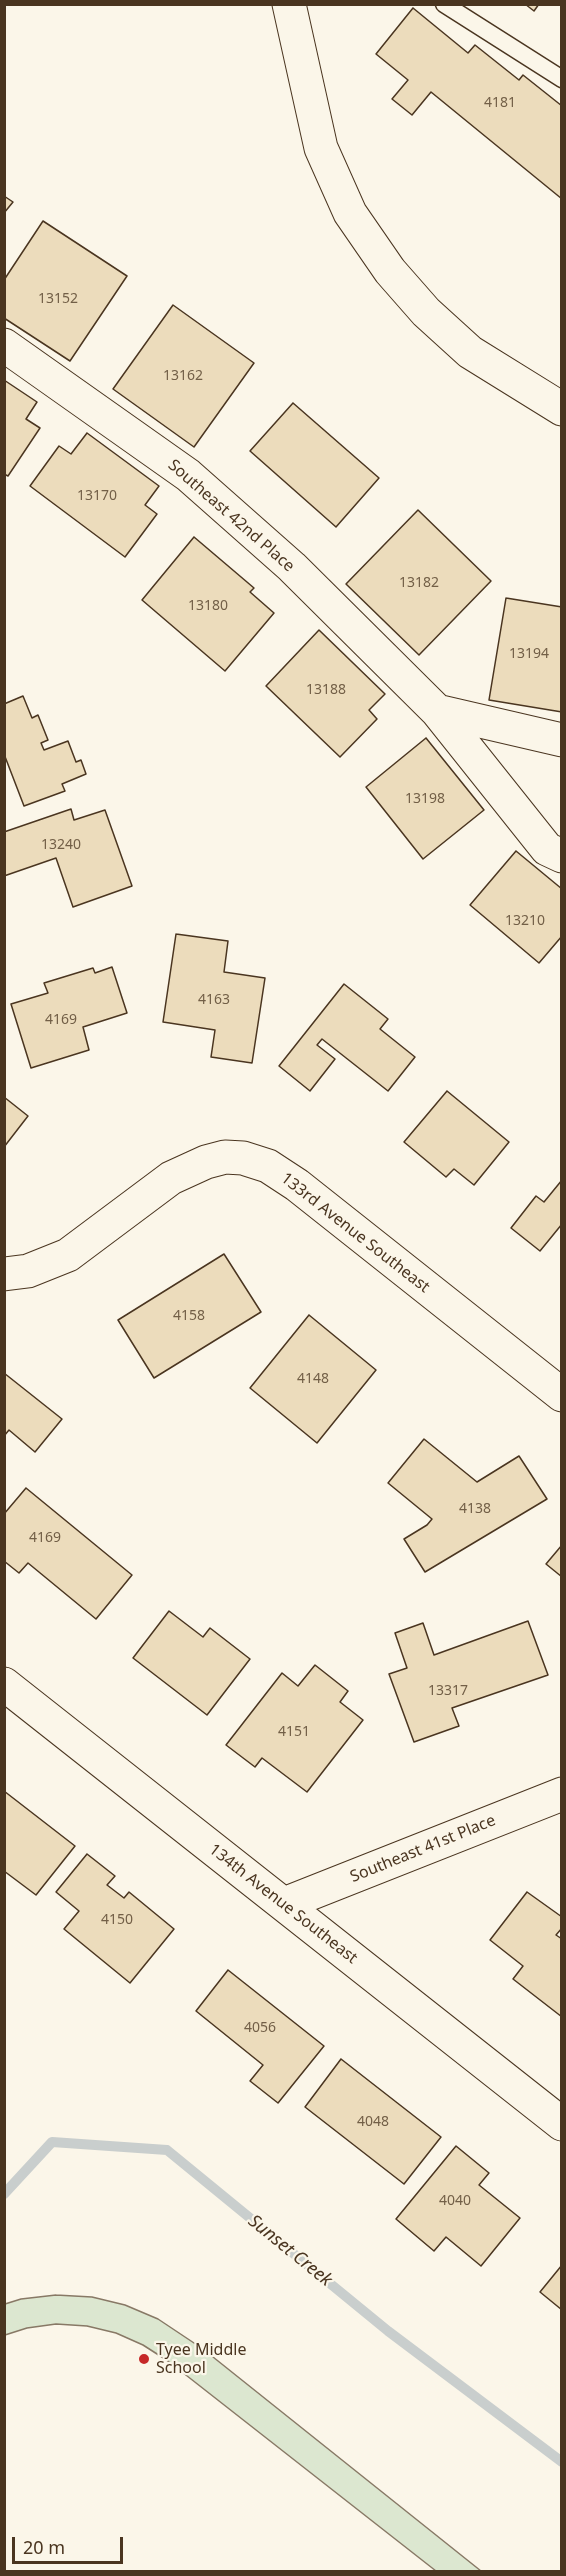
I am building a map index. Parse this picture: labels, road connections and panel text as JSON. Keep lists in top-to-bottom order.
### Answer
{
  "streets": {
    "street": [
      "Southeast 42nd Place",
      "133rd Avenue Southeast",
      "Southeast 41st Place",
      "134th Avenue Southeast"
    ]
  },
  "crossings": [
    ["Southeast 41st Place", "134th Avenue Southeast"]
  ],
  "water": ["Sunset Creek"],
  "places": ["Tyee Middle School"],
  "house_numbers": [
    "4181",
    "13152",
    "13162",
    "13170",
    "13182",
    "13180",
    "13194",
    "13188",
    "13198",
    "13240",
    "13210",
    "4163",
    "4169",
    "4158",
    "4148",
    "4138",
    "4169",
    "13317",
    "4151",
    "4150",
    "4056",
    "4048",
    "4040"
  ],
  "scale_bar": "20 m"
}
